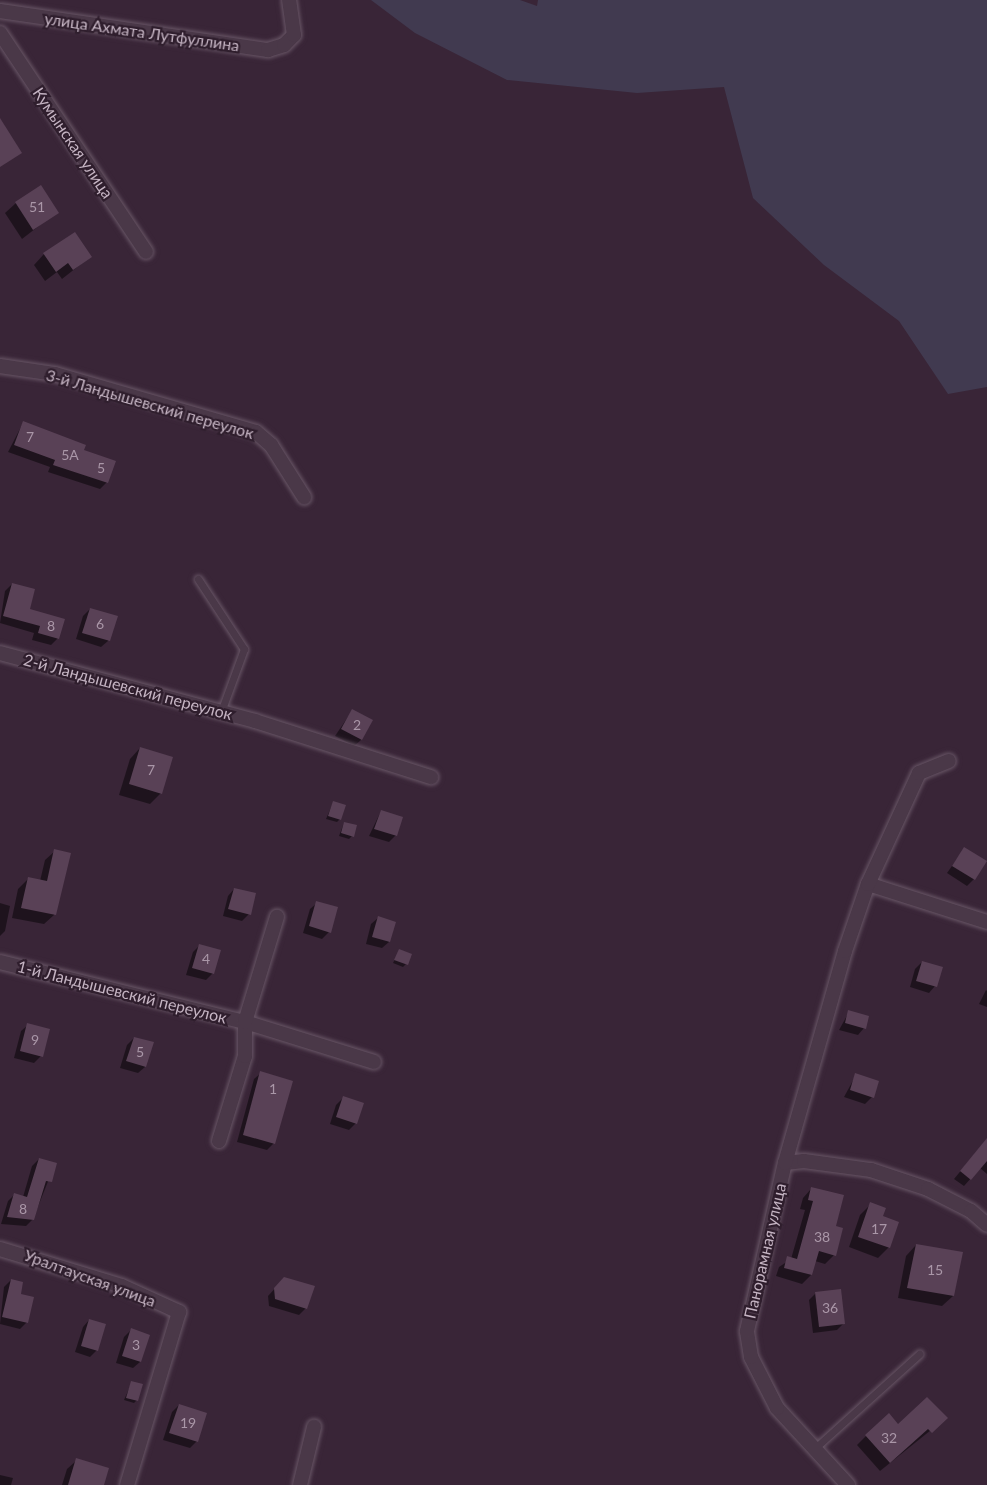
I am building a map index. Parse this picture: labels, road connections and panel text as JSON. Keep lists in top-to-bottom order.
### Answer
{
  "streets": {
    "street": [
      "улица Ахмата Лутфуллина",
      "Кумынская улица",
      "3-й Ландышевский переулок",
      "2-й Ландышевский переулок",
      "1-й Ландышевский переулок",
      "Панорамная улица",
      "Уралтауская улица"
    ]
  },
  "house_numbers": [
    "51",
    "7",
    "5А",
    "5",
    "6",
    "8",
    "2",
    "7",
    "4",
    "9",
    "5",
    "1",
    "8",
    "17",
    "38",
    "15",
    "36",
    "3",
    "19",
    "32"
  ]
}
